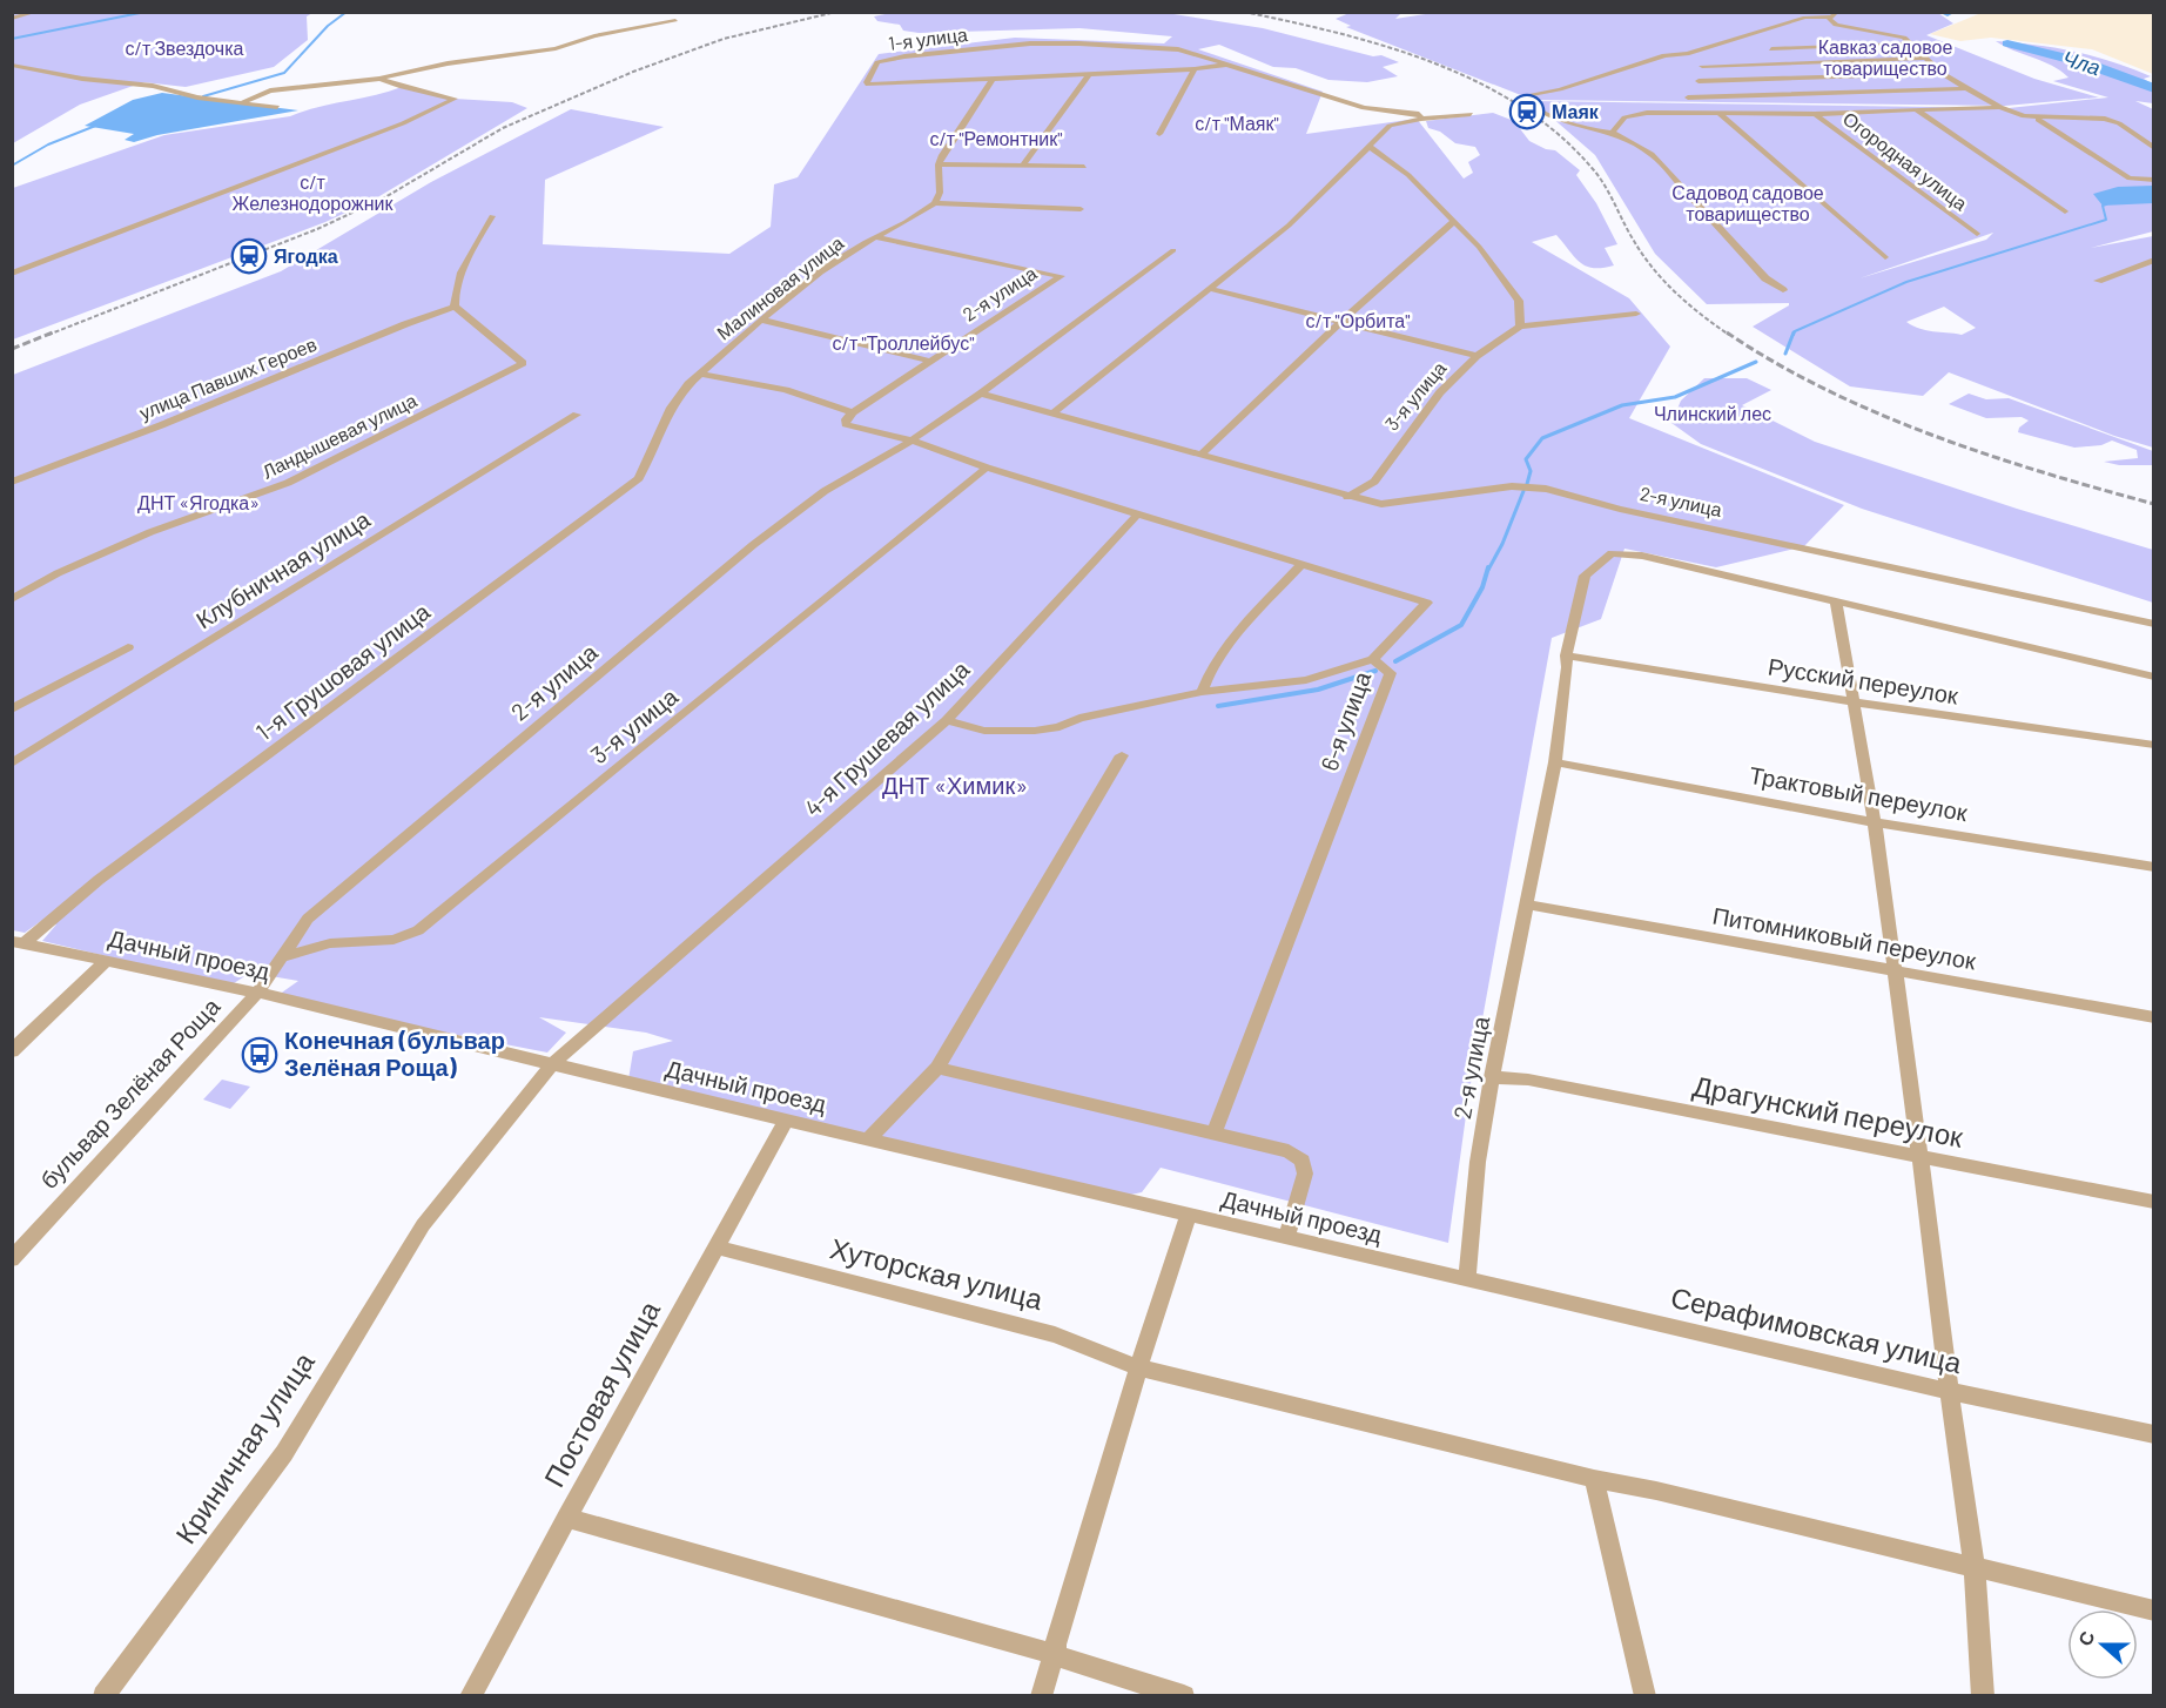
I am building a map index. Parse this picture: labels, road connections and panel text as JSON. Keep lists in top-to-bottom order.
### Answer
{
  "streets": {
    "street": [
      "1-я улица",
      "Огородная улица",
      "Малиновая улица",
      "2-я улица",
      "улица Павших Героев",
      "3-я улица",
      "Ландышевая улица",
      "Клубничная улица",
      "1-я Грушовая улица",
      "Русский переулок",
      "6-я улица",
      "4-я Грушевая улица",
      "Трактовый переулок",
      "Питомниковый переулок",
      "Дачный проезд",
      "бульвар Зелёная Роща",
      "Драгунский переулок",
      "Хуторская улица",
      "Серафимовская улица",
      "Постовая улица",
      "Криничная улица"
    ]
  },
  "crossings": [
    ["1-я улица", "2-я улица"],
    ["Малиновая улица", "2-я улица"],
    ["Малиновая улица", "1-я Грушовая улица"],
    ["2-я улица", "3-я улица"],
    ["2-я улица", "Русский переулок"],
    ["2-я улица", "Трактовый переулок"],
    ["2-я улица", "Питомниковый переулок"],
    ["2-я улица", "Дачный проезд"],
    ["2-я улица", "бульвар Зелёная Роща"],
    ["2-я улица", "Драгунский переулок"],
    ["2-я улица", "Серафимовская улица"],
    ["улица Павших Героев", "Ландышевая улица"],
    ["1-я Грушовая улица", "Дачный проезд"],
    ["6-я улица", "4-я Грушевая улица"],
    ["4-я Грушевая улица", "Дачный проезд"],
    ["4-я Грушевая улица", "Криничная улица"],
    ["Дачный проезд", "бульвар Зелёная Роща"],
    ["Дачный проезд", "Серафимовская улица"],
    ["Дачный проезд", "Постовая улица"],
    ["Хуторская улица", "Постовая улица"]
  ],
  "water": ["Чла"],
  "parks": [
    "Кавказ садовое товарищество",
    "с/т Звездочка",
    "с/т \"Маяк\"",
    "с/т \"Ремонтник\"",
    "с/т Железнодорожник",
    "Садовод садовое товарищество",
    "с/т \"Орбита\"",
    "с/т \"Троллейбус\"",
    "Члинский лес",
    "ДНТ «Ягодка»",
    "ДНТ «Химик»"
  ],
  "places": {
    "station": ["Маяк", "Ягодка"],
    "bus stop": ["Конечная (бульвар Зелёная Роща)"]
  },
  "north": "left"
}
